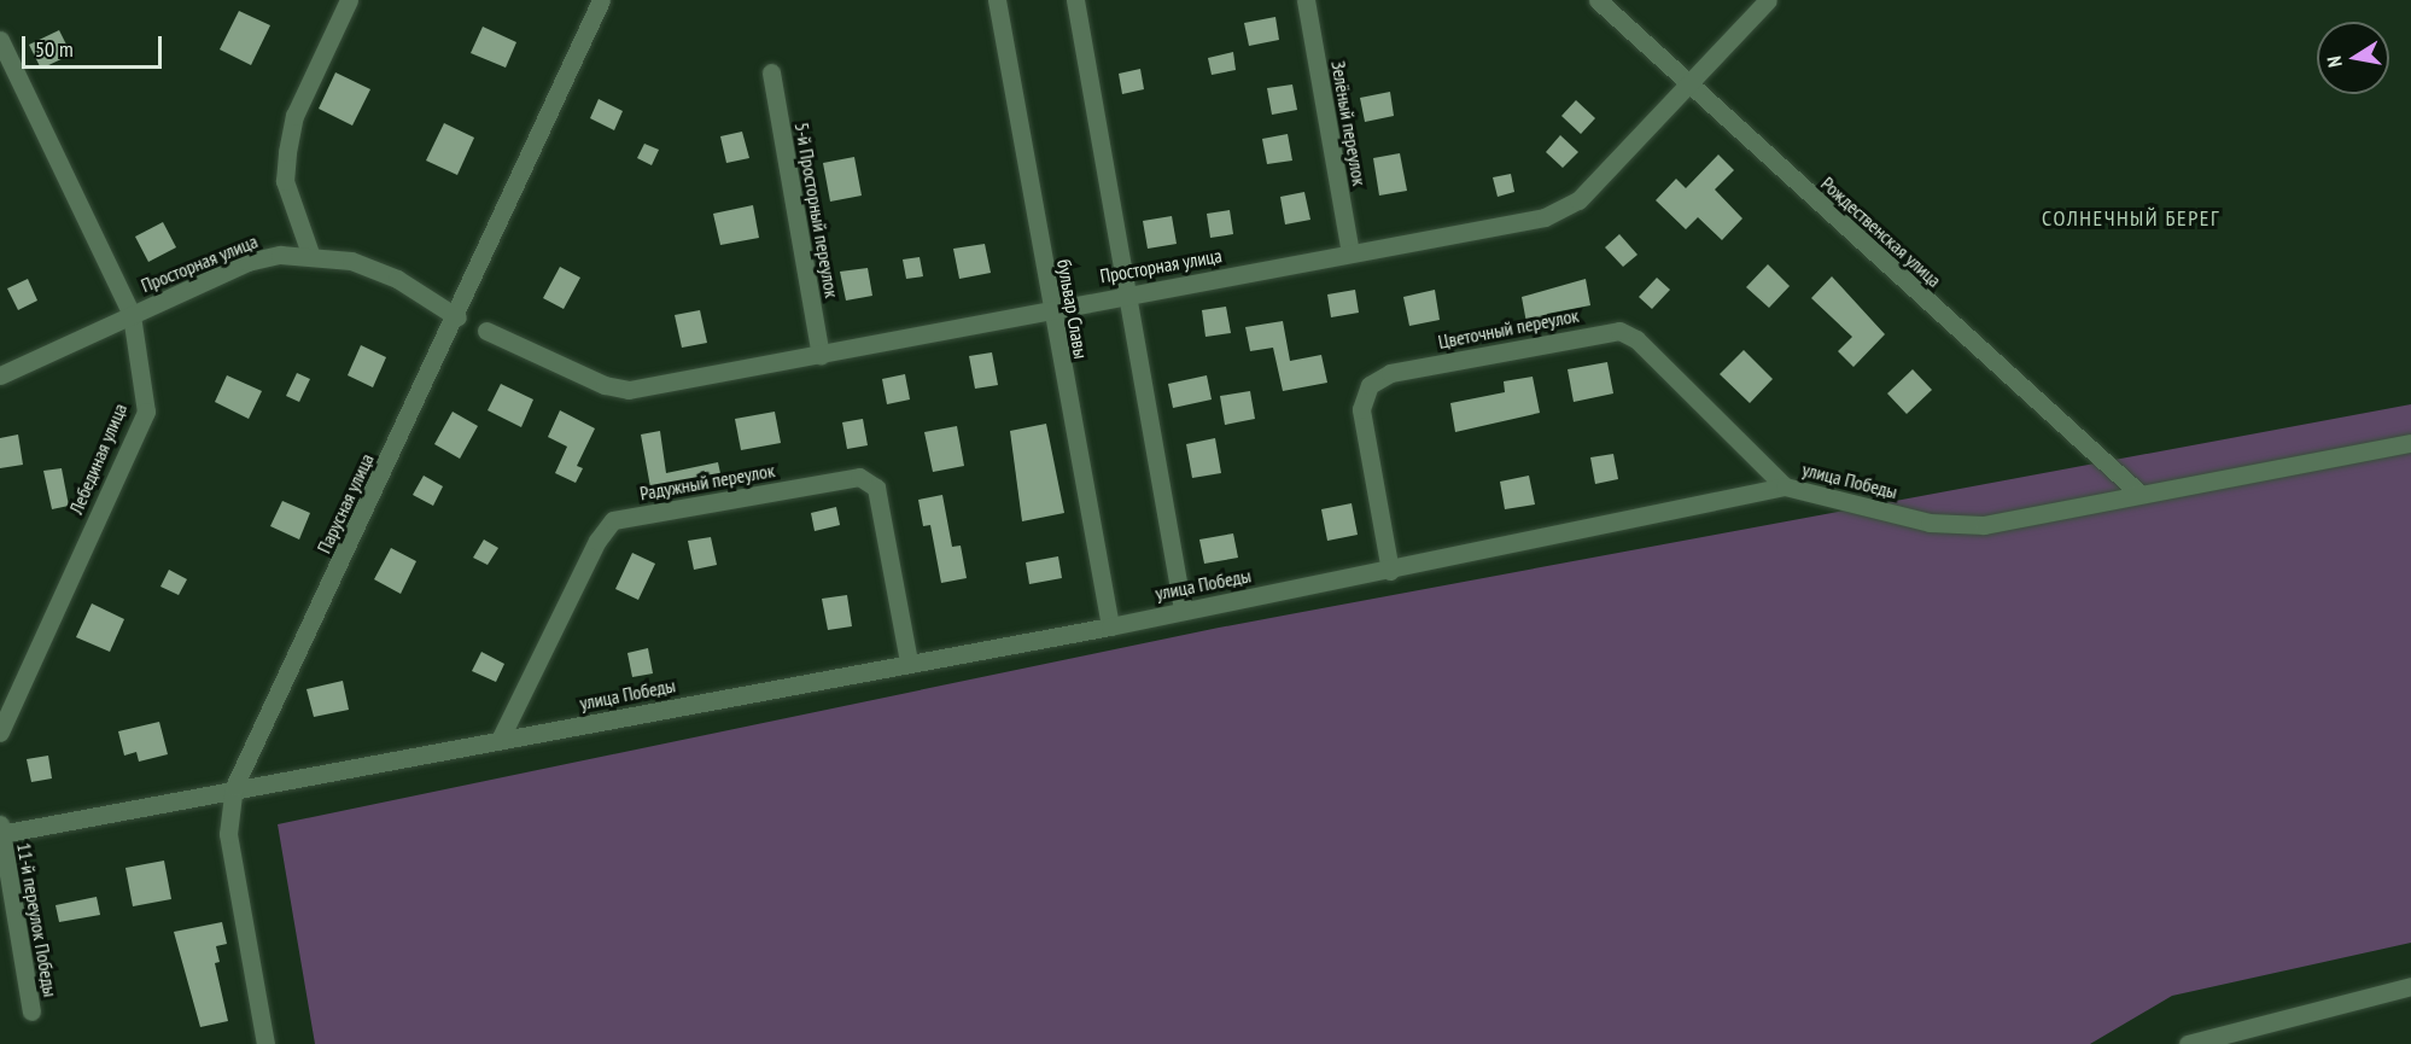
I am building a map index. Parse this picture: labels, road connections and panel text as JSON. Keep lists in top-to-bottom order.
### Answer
{
  "streets": {
    "street": [
      "Зелёный переулок",
      "5-й Просторный переулок",
      "Рождественская улица",
      "Просторная улица",
      "бульвар Славы",
      "Цветочный переулок",
      "Лебединая улица",
      "улица Победы",
      "Радужный переулок",
      "Парусная улица",
      "11-й переулок Победы"
    ]
  },
  "crossings": [
    ["Зелёный переулок", "Просторная улица"],
    ["5-й Просторный переулок", "Просторная улица"],
    ["Рождественская улица", "Просторная улица"],
    ["Рождественская улица", "улица Победы"],
    ["Просторная улица", "бульвар Славы"],
    ["Просторная улица", "Лебединая улица"],
    ["Просторная улица", "Парусная улица"],
    ["бульвар Славы", "улица Победы"],
    ["Цветочный переулок", "улица Победы"],
    ["улица Победы", "Радужный переулок"],
    ["улица Победы", "Парусная улица"],
    ["улица Победы", "11-й переулок Победы"]
  ],
  "districts": ["СОЛНЕЧНЫЙ БЕРЕГ"],
  "scale_bar": "50 m",
  "north": "left"
}
